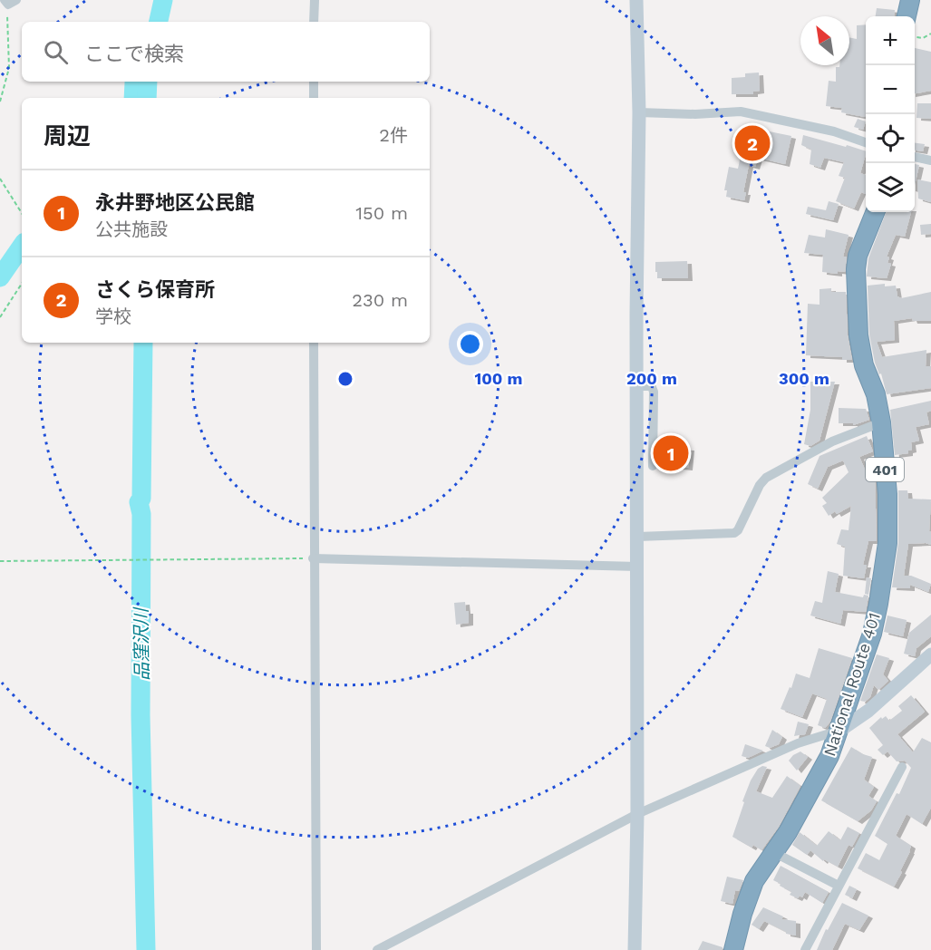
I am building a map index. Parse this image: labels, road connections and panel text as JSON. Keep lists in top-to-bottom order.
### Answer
{
  "streets": {
    "highway": ["401", "National Route 401"]
  },
  "water": ["品窪沢川"],
  "north": "top left",
  "page": {
    "map_buttons": ["+", "−"],
    "search": "ここで検索",
    "heading": ["周辺", "2件"],
    "pins": ["2", "1"],
    "list": [
      {
        "mark": "1",
        "name": "永井野地区公民館",
        "note": "公共施設",
        "value": "150 m"
      },
      {
        "mark": "2",
        "name": "さくら保育所",
        "note": "学校",
        "value": "230 m"
      }
    ]
  },
  "rings": ["100 m", "200 m", "300 m"]
}
